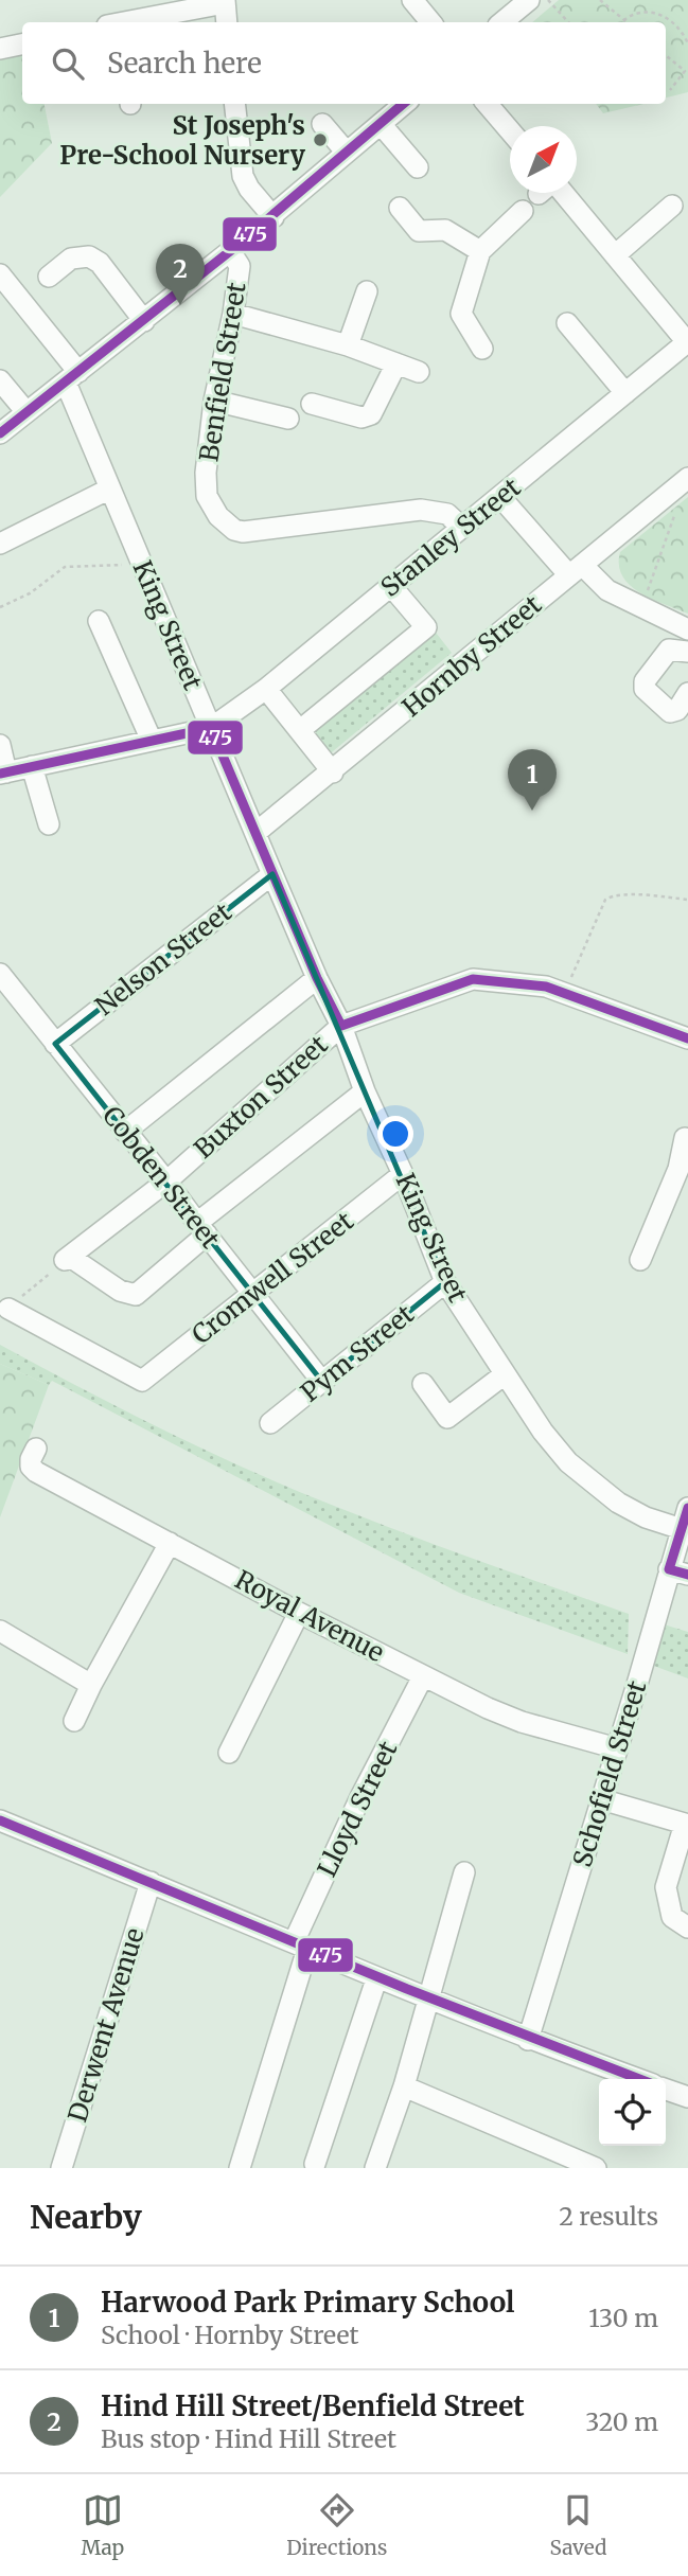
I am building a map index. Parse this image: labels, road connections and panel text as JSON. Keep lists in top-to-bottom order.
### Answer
{
  "streets": {
    "street": [
      "Benfield Street",
      "Stanley Street",
      "King Street",
      "Hornby Street",
      "Nelson Street",
      "Buxton Street",
      "Cobden Street",
      "Cromwell Street",
      "Pym Street",
      "Royal Avenue",
      "Schofield Street",
      "Lloyd Street",
      "Derwent Avenue"
    ]
  },
  "crossings": [
    ["Benfield Street", "Stanley Street"],
    ["Stanley Street", "King Street"],
    ["King Street", "Hornby Street"],
    ["King Street", "Nelson Street"],
    ["King Street", "Buxton Street"],
    ["King Street", "Cromwell Street"],
    ["King Street", "Pym Street"],
    ["King Street", "Schofield Street"],
    ["Nelson Street", "Cobden Street"],
    ["Buxton Street", "Cobden Street"],
    ["Cobden Street", "Cromwell Street"],
    ["Cobden Street", "Pym Street"],
    ["Royal Avenue", "Schofield Street"],
    ["Royal Avenue", "Lloyd Street"]
  ],
  "places": ["St Joseph's Pre-School Nursery"],
  "lines": ["transit line 475"],
  "north": "top right",
  "page": {
    "search": "Search here",
    "pins": ["2", "1"],
    "heading": ["Nearby", "2 results"],
    "list": [
      {
        "mark": "1",
        "name": "Harwood Park Primary School",
        "note": "School · Hornby Street",
        "value": "130 m"
      },
      {
        "mark": "2",
        "name": "Hind Hill Street/Benfield Street",
        "note": "Bus stop · Hind Hill Street",
        "value": "320 m"
      }
    ],
    "nav": ["Map", "Directions", "Saved"]
  }
}
